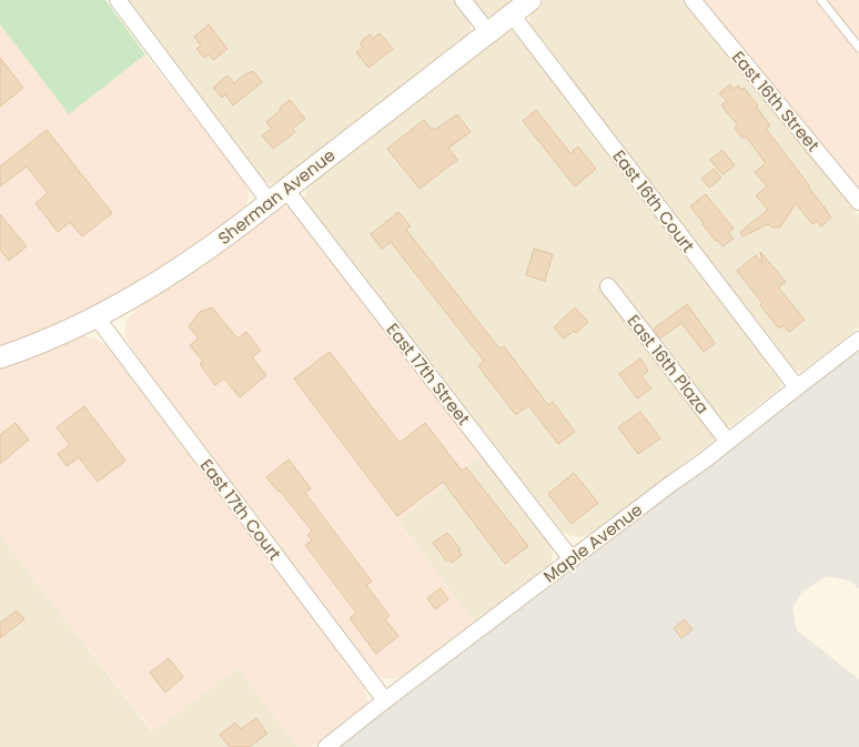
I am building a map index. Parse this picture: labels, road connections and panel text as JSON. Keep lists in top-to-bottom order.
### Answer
{
  "streets": {
    "street": [
      "East 16th Street",
      "Sherman Avenue",
      "East 16th Court",
      "East 16th Plaza",
      "East 17th Street",
      "East 17th Court",
      "Maple Avenue"
    ]
  },
  "crossings": [
    ["Sherman Avenue", "East 16th Court"],
    ["Sherman Avenue", "East 17th Street"],
    ["Sherman Avenue", "East 17th Court"],
    ["East 16th Court", "Maple Avenue"],
    ["East 16th Plaza", "Maple Avenue"],
    ["East 17th Street", "Maple Avenue"],
    ["East 17th Court", "Maple Avenue"]
  ]
}
